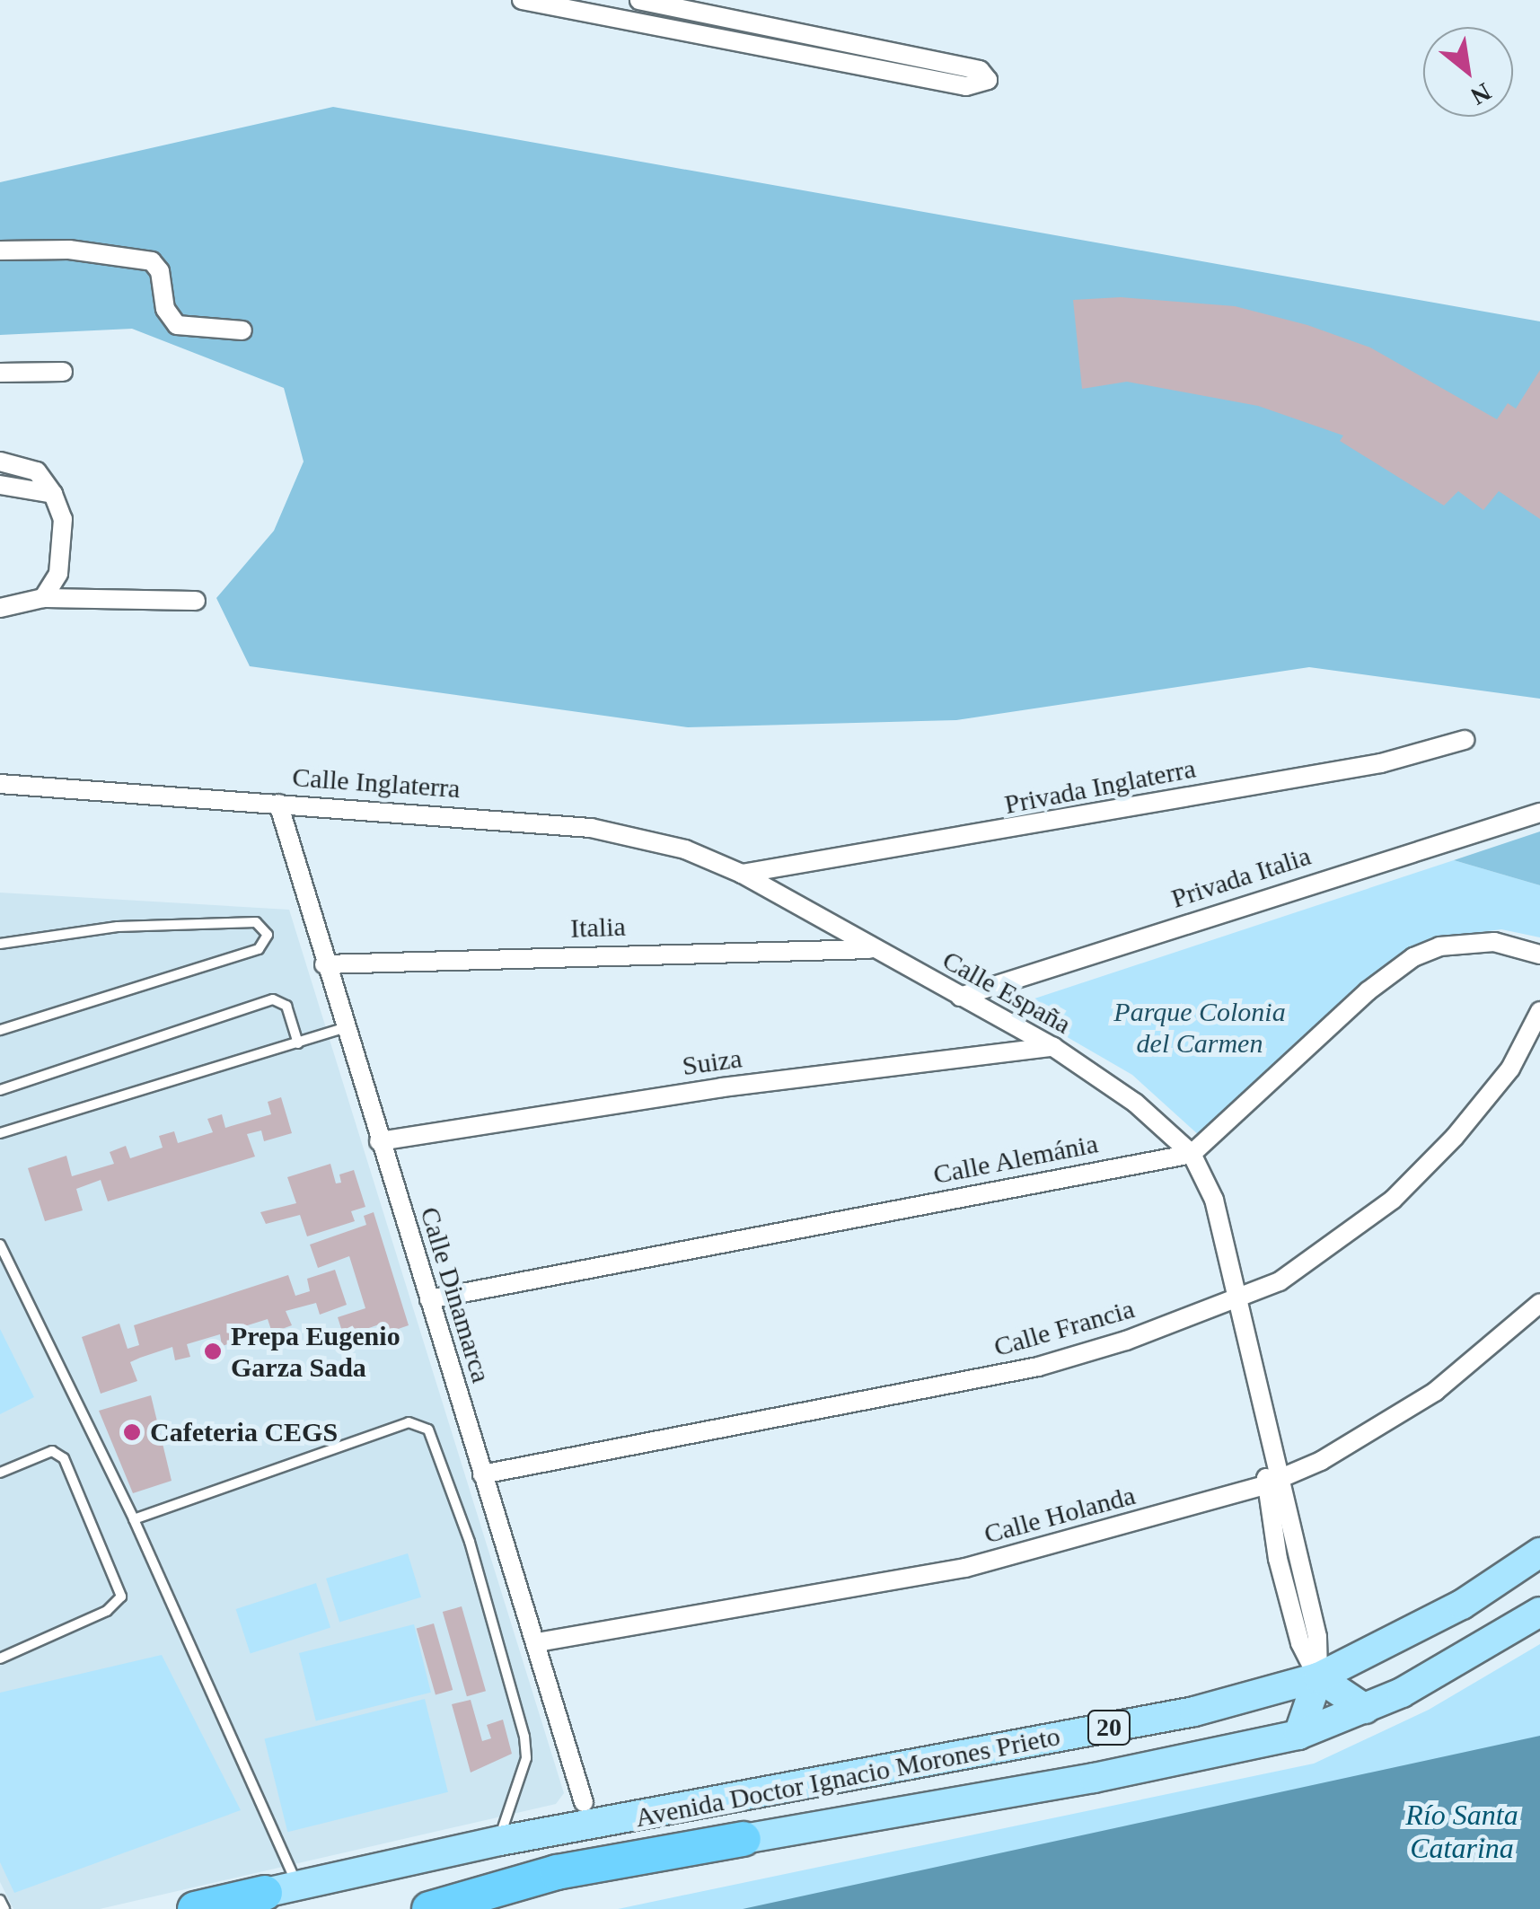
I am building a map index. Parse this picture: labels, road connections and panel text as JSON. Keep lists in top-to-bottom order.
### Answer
{
  "streets": {
    "highway": ["20", "Avenida Doctor Ignacio Morones Prieto"],
    "street": [
      "Calle Inglaterra",
      "Privada Inglaterra",
      "Privada Italia",
      "Italia",
      "Calle España",
      "Suiza",
      "Calle Alemánia",
      "Calle Dinamarca",
      "Calle Francia",
      "Calle Holanda"
    ]
  },
  "crossings": [
    ["Calle Inglaterra", "Privada Inglaterra"],
    ["Calle Inglaterra", "Calle España"],
    ["Calle Inglaterra", "Calle Dinamarca"],
    ["Privada Inglaterra", "Calle España"],
    ["Privada Italia", "Calle España"],
    ["Italia", "Calle España"],
    ["Italia", "Calle Dinamarca"],
    ["Calle España", "Suiza"],
    ["Calle España", "Calle Alemánia"],
    ["Calle España", "Calle Francia"],
    ["Calle España", "Calle Holanda"],
    ["Calle España", "Avenida Doctor Ignacio Morones Prieto"],
    ["Suiza", "Calle Dinamarca"],
    ["Calle Alemánia", "Calle Dinamarca"],
    ["Calle Dinamarca", "Calle Francia"],
    ["Calle Dinamarca", "Calle Holanda"]
  ],
  "water": ["Río Santa Catarina"],
  "parks": ["Parque Colonia del Carmen"],
  "places": ["Prepa Eugenio Garza Sada", "Cafeteria CEGS"],
  "north": "bottom right"
}
